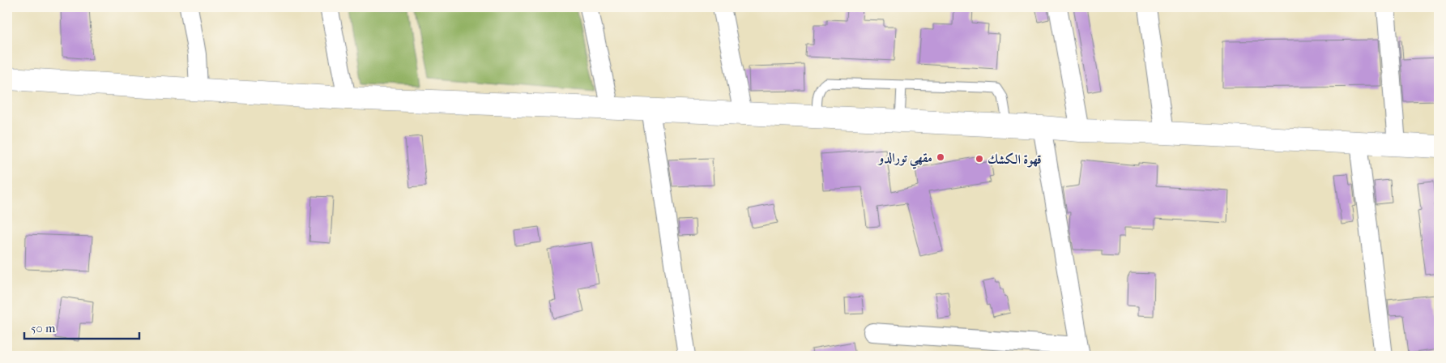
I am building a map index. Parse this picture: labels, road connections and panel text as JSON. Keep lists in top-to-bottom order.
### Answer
{
  "places": ["مقهي تورالدو", "قهوة الكشك"],
  "scale_bar": "50 m"
}
